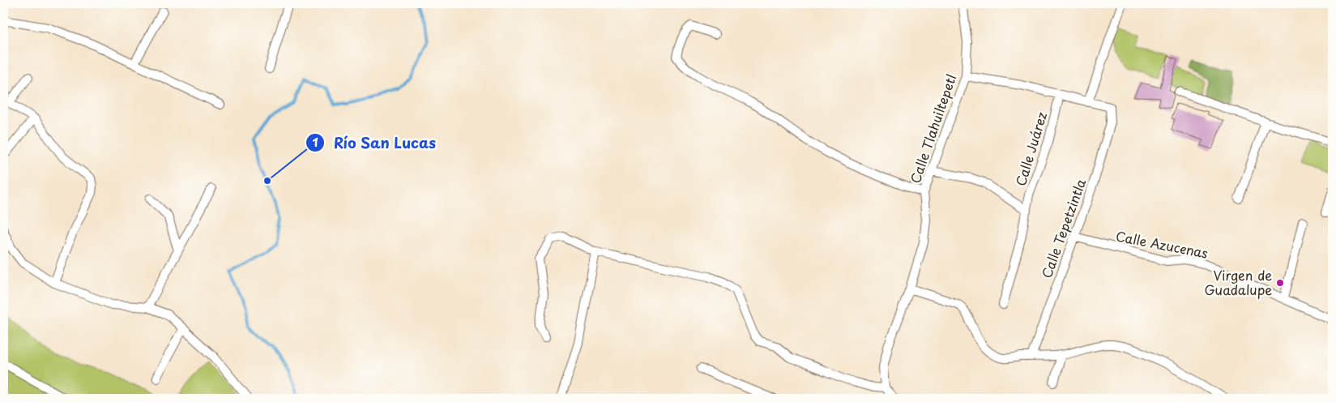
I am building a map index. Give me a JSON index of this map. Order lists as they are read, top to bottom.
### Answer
{
  "streets": {
    "street": [
      "Calle Tlahuiltepetl",
      "Calle Juárez",
      "Calle Tepetzintla",
      "Calle Azucenas"
    ]
  },
  "crossings": [
    ["Calle Tlahuiltepetl", "Calle Juárez"],
    ["Calle Tepetzintla", "Calle Azucenas"]
  ],
  "places": ["Río San Lucas", "Virgen de Guadalupe"]
}
